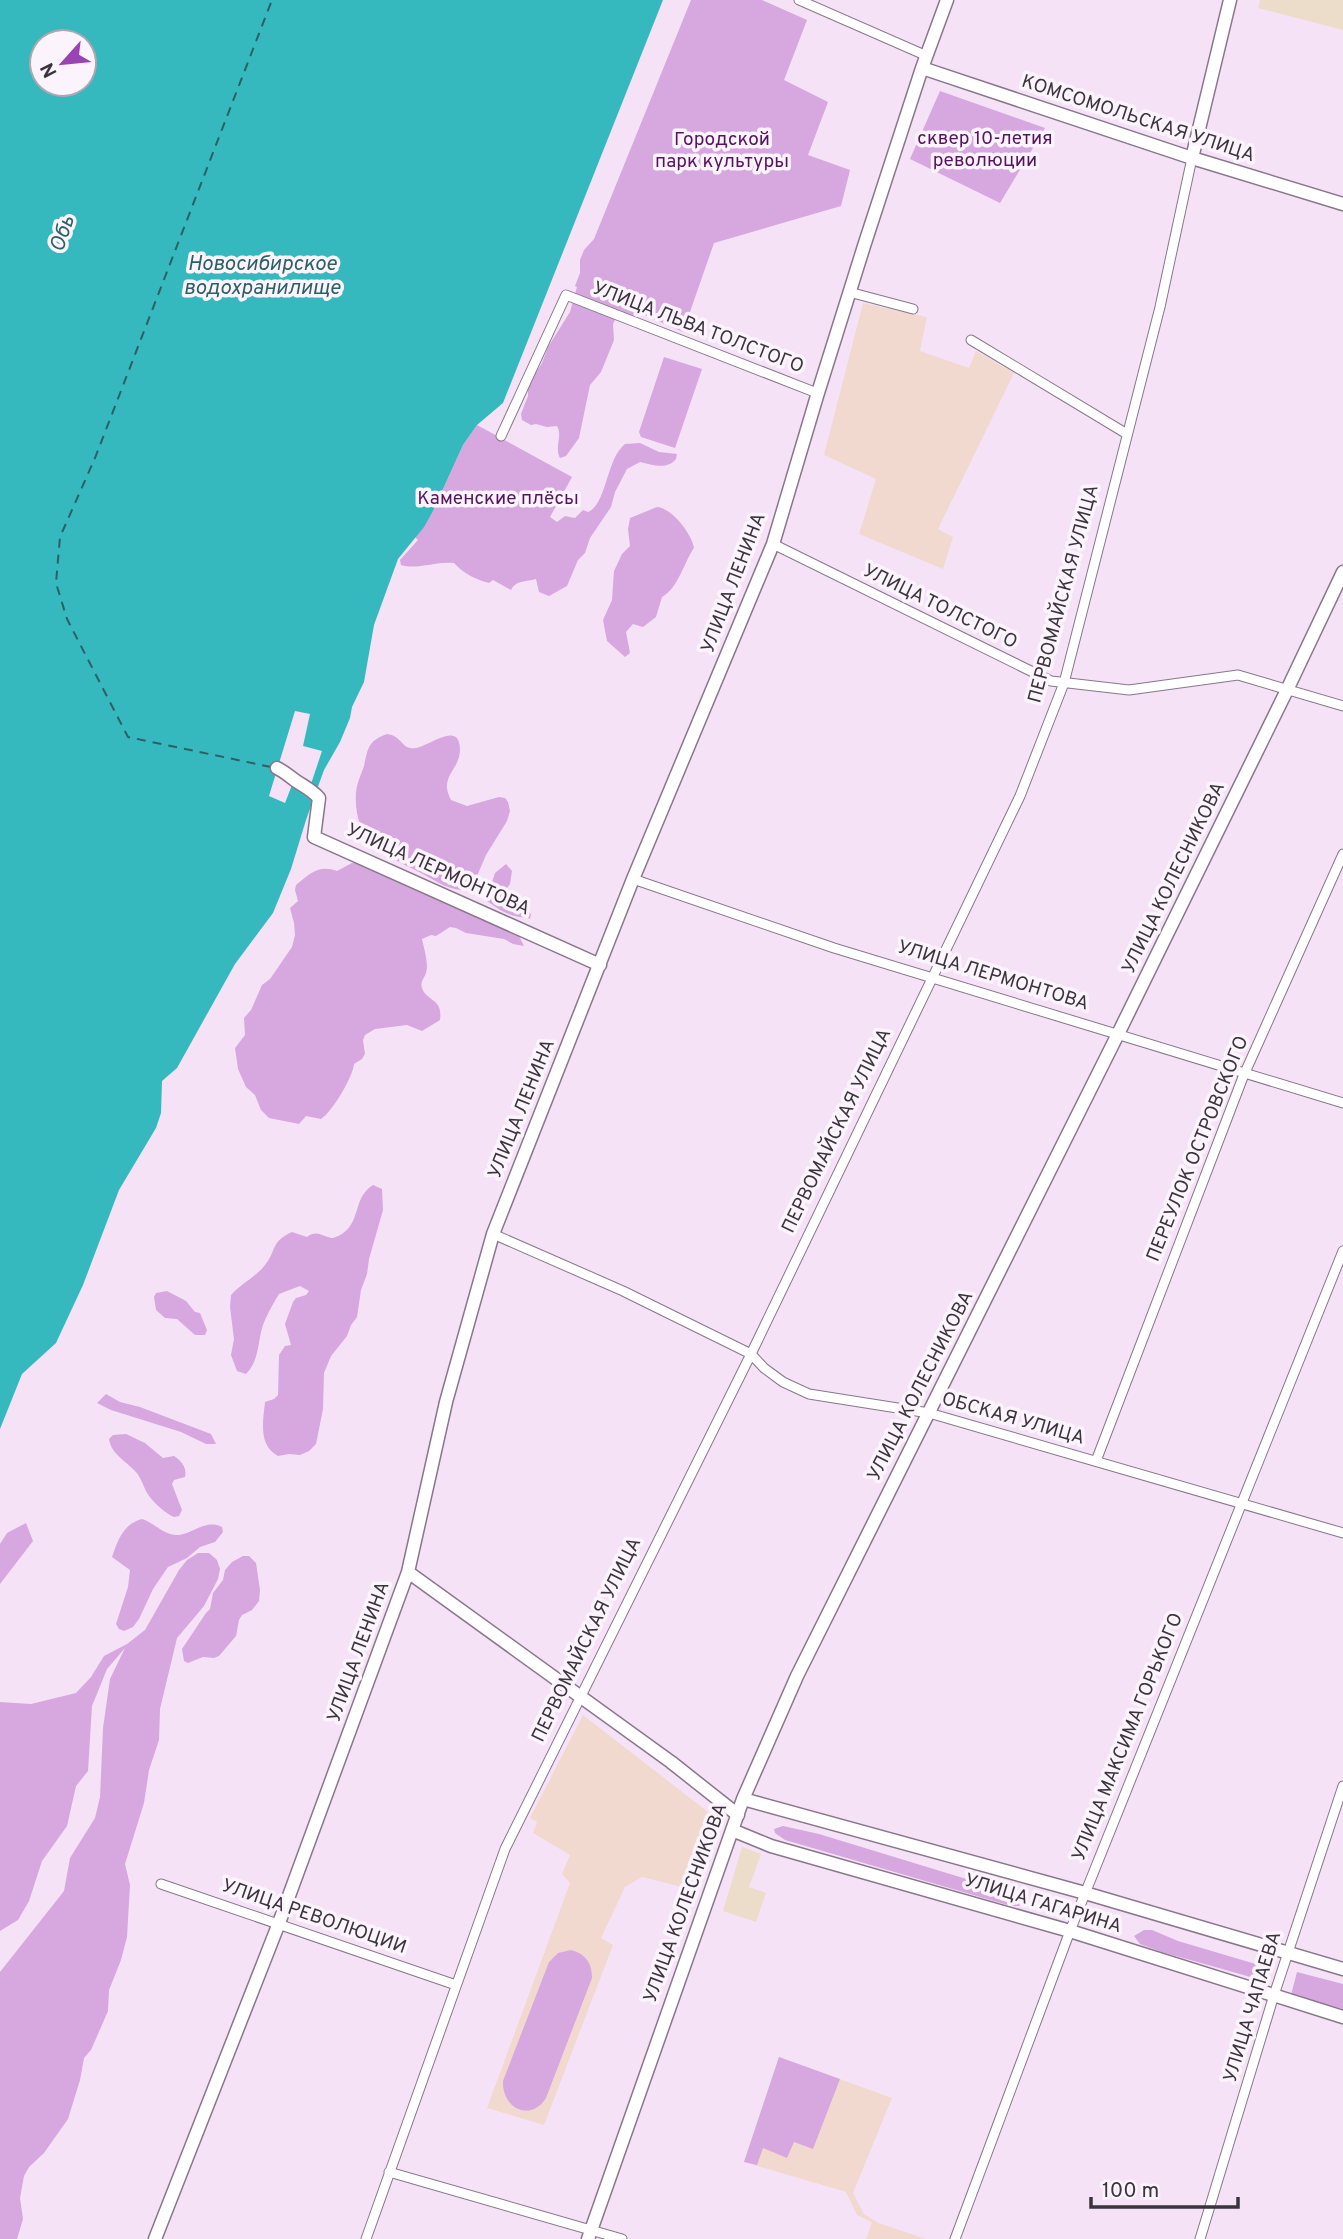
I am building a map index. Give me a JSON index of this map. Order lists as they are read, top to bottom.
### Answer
{
  "streets": {
    "street": [
      "КОМСОМОЛЬСКАЯ УЛИЦА",
      "УЛИЦА ЛЬВА ТОЛСТОГО",
      "УЛИЦА ЛЕНИНА",
      "ПЕРВОМАЙСКАЯ УЛИЦА",
      "УЛИЦА ТОЛСТОГО",
      "УЛИЦА ЛЕРМОНТОВА",
      "УЛИЦА КОЛЕСНИКОВА",
      "ПЕРЕУЛОК ОСТРОВСКОГО",
      "ОБСКАЯ УЛИЦА",
      "УЛИЦА МАКСИМА ГОРЬКОГО",
      "УЛИЦА ГАГАРИНА",
      "УЛИЦА РЕВОЛЮЦИИ",
      "УЛИЦА ЧАПАЕВА"
    ]
  },
  "crossings": [
    ["КОМСОМОЛЬСКАЯ УЛИЦА", "УЛИЦА ЛЕНИНА"],
    ["КОМСОМОЛЬСКАЯ УЛИЦА", "ПЕРВОМАЙСКАЯ УЛИЦА"],
    ["УЛИЦА ЛЬВА ТОЛСТОГО", "УЛИЦА ЛЕНИНА"],
    ["УЛИЦА ЛЕНИНА", "УЛИЦА ТОЛСТОГО"],
    ["УЛИЦА ЛЕНИНА", "УЛИЦА ЛЕРМОНТОВА"],
    ["УЛИЦА ЛЕНИНА", "ОБСКАЯ УЛИЦА"],
    ["УЛИЦА ЛЕНИНА", "УЛИЦА РЕВОЛЮЦИИ"],
    ["ПЕРВОМАЙСКАЯ УЛИЦА", "УЛИЦА ТОЛСТОГО"],
    ["ПЕРВОМАЙСКАЯ УЛИЦА", "УЛИЦА ЛЕРМОНТОВА"],
    ["ПЕРВОМАЙСКАЯ УЛИЦА", "ОБСКАЯ УЛИЦА"],
    ["ПЕРВОМАЙСКАЯ УЛИЦА", "УЛИЦА РЕВОЛЮЦИИ"],
    ["УЛИЦА ТОЛСТОГО", "УЛИЦА КОЛЕСНИКОВА"],
    ["УЛИЦА ЛЕРМОНТОВА", "УЛИЦА КОЛЕСНИКОВА"],
    ["УЛИЦА ЛЕРМОНТОВА", "ПЕРЕУЛОК ОСТРОВСКОГО"],
    ["УЛИЦА КОЛЕСНИКОВА", "ОБСКАЯ УЛИЦА"],
    ["УЛИЦА КОЛЕСНИКОВА", "УЛИЦА ГАГАРИНА"],
    ["ПЕРЕУЛОК ОСТРОВСКОГО", "ОБСКАЯ УЛИЦА"],
    ["ОБСКАЯ УЛИЦА", "УЛИЦА МАКСИМА ГОРЬКОГО"],
    ["УЛИЦА МАКСИМА ГОРЬКОГО", "УЛИЦА ГАГАРИНА"],
    ["УЛИЦА ГАГАРИНА", "УЛИЦА ЧАПАЕВА"]
  ],
  "water": ["Обь", "Новосибирское водохранилище"],
  "parks": ["сквер 10-летия революции", "Городской парк культуры", "Каменские плёсы"],
  "scale_bar": "100 m",
  "north": "bottom left"
}
